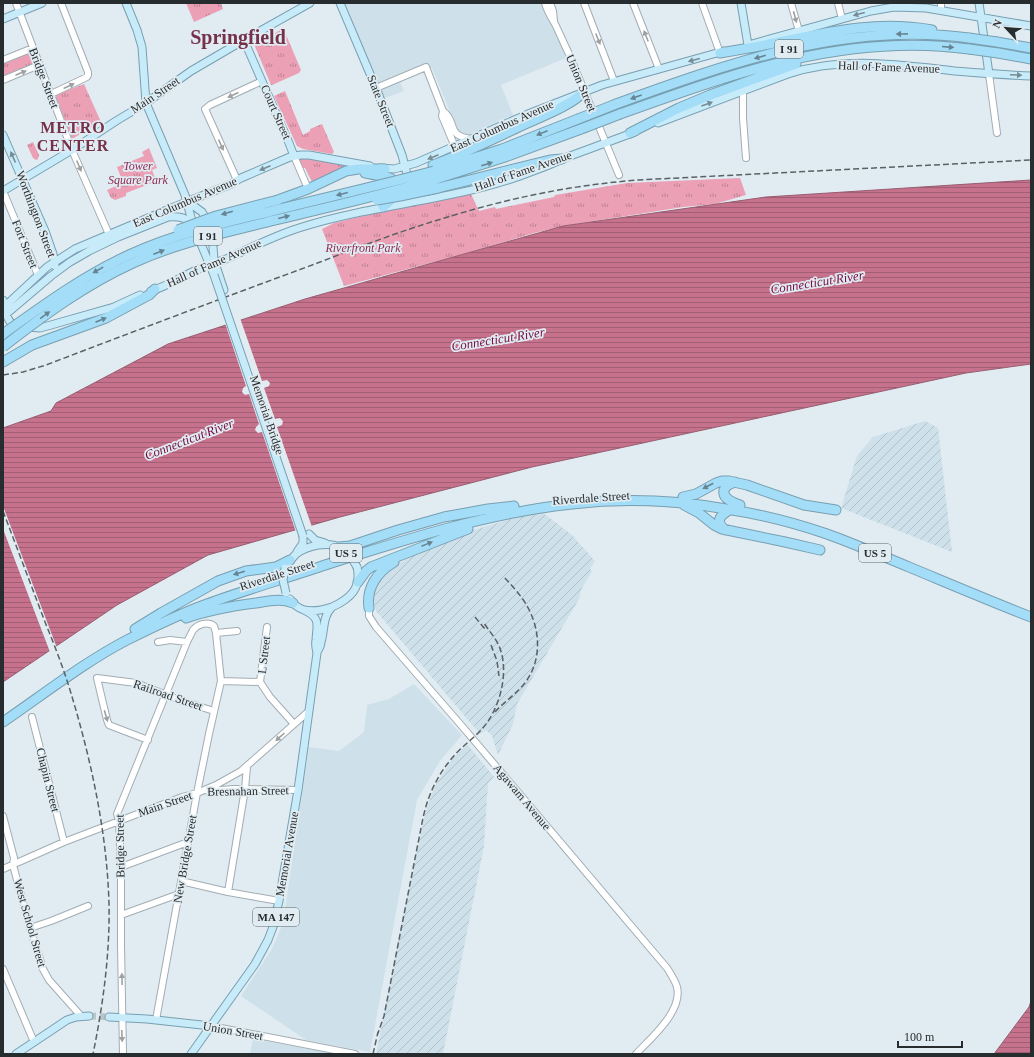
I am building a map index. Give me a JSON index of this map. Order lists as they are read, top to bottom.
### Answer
{
  "streets": {
    "highway": ["I 91", "Riverdale Street", "US 5"],
    "main road": [
      "Hall of Fame Avenue",
      "Union Street",
      "Main Street",
      "State Street",
      "Court Street",
      "East Columbus Avenue",
      "Worthington Street",
      "Memorial Bridge",
      "Memorial Avenue",
      "MA 147"
    ],
    "street": [
      "Bridge Street",
      "Fort Street",
      "L Street",
      "Railroad Street",
      "Chapin Street",
      "Bresnahan Street",
      "Agawam Avenue",
      "New Bridge Street",
      "West School Street"
    ]
  },
  "crossings": [
    ["Hall of Fame Avenue", "Union Street"],
    ["Hall of Fame Avenue", "State Street"],
    ["Hall of Fame Avenue", "East Columbus Avenue"],
    ["Hall of Fame Avenue", "Memorial Bridge"],
    ["Bridge Street", "Union Street"],
    ["Bridge Street", "Main Street"],
    ["Bridge Street", "East Columbus Avenue"],
    ["Bridge Street", "Railroad Street"],
    ["Bridge Street", "New Bridge Street"],
    ["Union Street", "East Columbus Avenue"],
    ["Union Street", "Memorial Avenue"],
    ["Union Street", "New Bridge Street"],
    ["Main Street", "Court Street"],
    ["Main Street", "Worthington Street"],
    ["Main Street", "Fort Street"],
    ["Main Street", "Chapin Street"],
    ["Main Street", "Bresnahan Street"],
    ["Main Street", "Memorial Avenue"],
    ["Main Street", "New Bridge Street"],
    ["Main Street", "West School Street"],
    ["State Street", "East Columbus Avenue"],
    ["Court Street", "East Columbus Avenue"],
    ["East Columbus Avenue", "Worthington Street"],
    ["East Columbus Avenue", "Fort Street"],
    ["Riverdale Street", "US 5"],
    ["Railroad Street", "New Bridge Street"],
    ["Bresnahan Street", "Memorial Avenue"],
    ["Bresnahan Street", "New Bridge Street"]
  ],
  "districts": ["Springfield", "METRO CENTER"],
  "water": ["Connecticut River"],
  "parks": ["Tower Square Park", "Riverfront Park"],
  "scale_bar": "100 m",
  "north": "top left"
}
